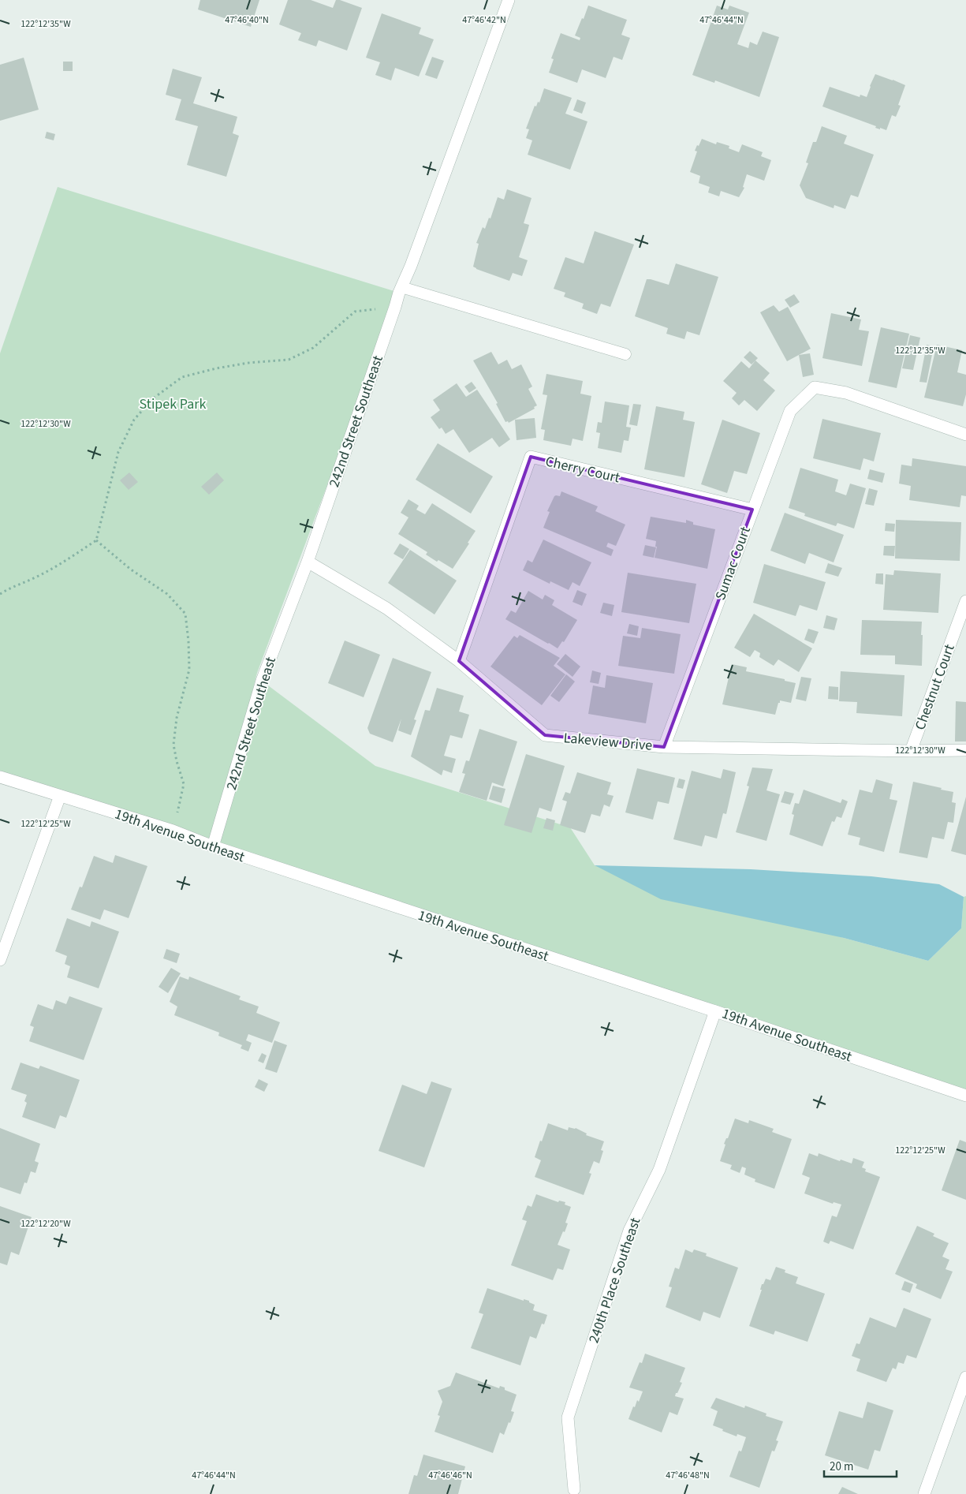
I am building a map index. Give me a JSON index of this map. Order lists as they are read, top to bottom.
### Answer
{
  "streets": {
    "street": [
      "242nd Street Southeast",
      "Cherry Court",
      "Sumac Court",
      "Chestnut Court",
      "Lakeview Drive",
      "19th Avenue Southeast",
      "240th Place Southeast"
    ]
  },
  "crossings": [
    ["242nd Street Southeast", "Lakeview Drive"],
    ["242nd Street Southeast", "19th Avenue Southeast"],
    ["Cherry Court", "Sumac Court"],
    ["Cherry Court", "Lakeview Drive"],
    ["Sumac Court", "Lakeview Drive"],
    ["Chestnut Court", "Lakeview Drive"],
    ["19th Avenue Southeast", "240th Place Southeast"]
  ],
  "parks": ["Stipek Park"],
  "scale_bar": "20 m",
  "coordinates": [
    "47°46'42\"N",
    "47°46'40\"N",
    "47°46'44\"N",
    "122°12'35\"W",
    "122°12'30\"W",
    "122°12'25\"W",
    "122°12'20\"W",
    "47°46'46\"N",
    "47°46'48\"N"
  ]
}
